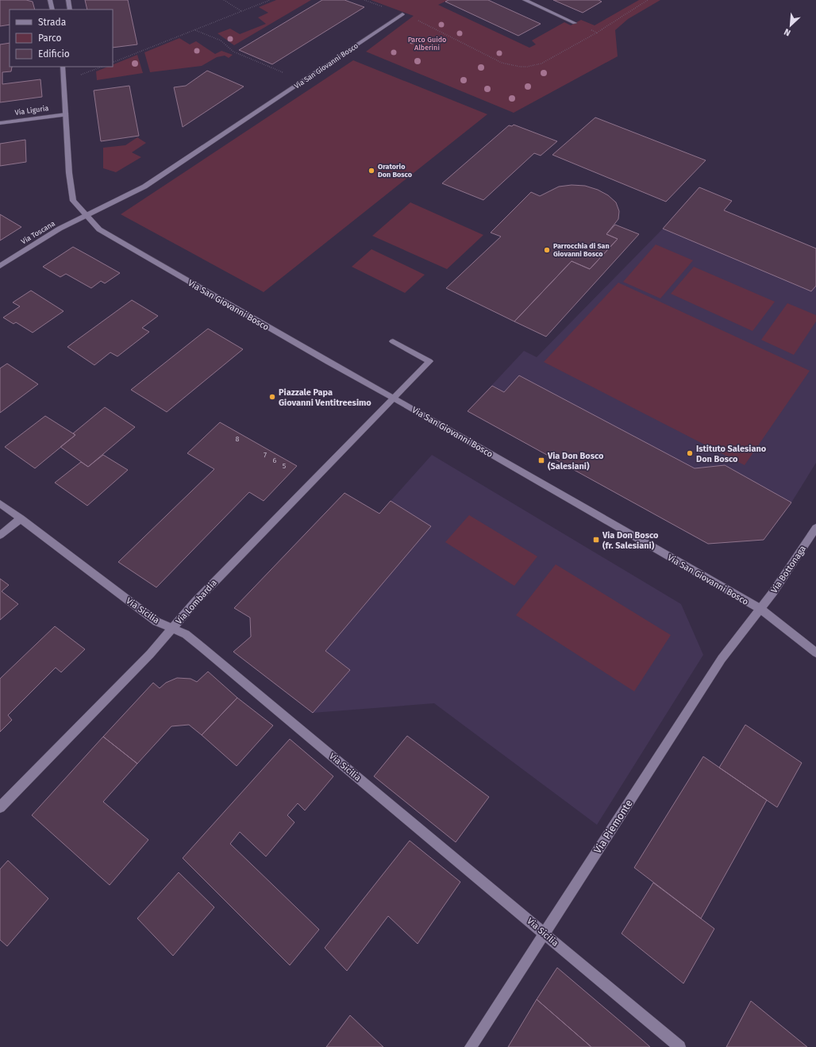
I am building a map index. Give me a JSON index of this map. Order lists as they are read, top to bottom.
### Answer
{
  "streets": {
    "street": [
      "Via San Giovanni Bosco",
      "Via Liguria",
      "Via Toscana",
      "Via Bottonaga",
      "Via Lombardia",
      "Via Sicilia",
      "Via Piemonte"
    ]
  },
  "crossings": [
    ["Via San Giovanni Bosco", "Via Liguria"],
    ["Via San Giovanni Bosco", "Via Toscana"],
    ["Via San Giovanni Bosco", "Via Bottonaga"],
    ["Via San Giovanni Bosco", "Via Lombardia"],
    ["Via San Giovanni Bosco", "Via Piemonte"],
    ["Via Bottonaga", "Via Piemonte"],
    ["Via Lombardia", "Via Sicilia"],
    ["Via Sicilia", "Via Piemonte"]
  ],
  "parks": ["Parco Guido Alberini"],
  "places": {
    "other": [
      "Oratorio Don Bosco",
      "Parrocchia di San Giovanni Bosco",
      "Piazzale Papa Giovanni Ventitreesimo",
      "Istituto Salesiano Don Bosco"
    ],
    "transit": ["Via Don Bosco (Salesiani)", "Via Don Bosco (fr. Salesiani)"]
  },
  "house_numbers": [
    "8",
    "7",
    "6",
    "5"
  ],
  "legend": ["Strada", "Parco", "Edificio"],
  "north": "bottom left"
}
